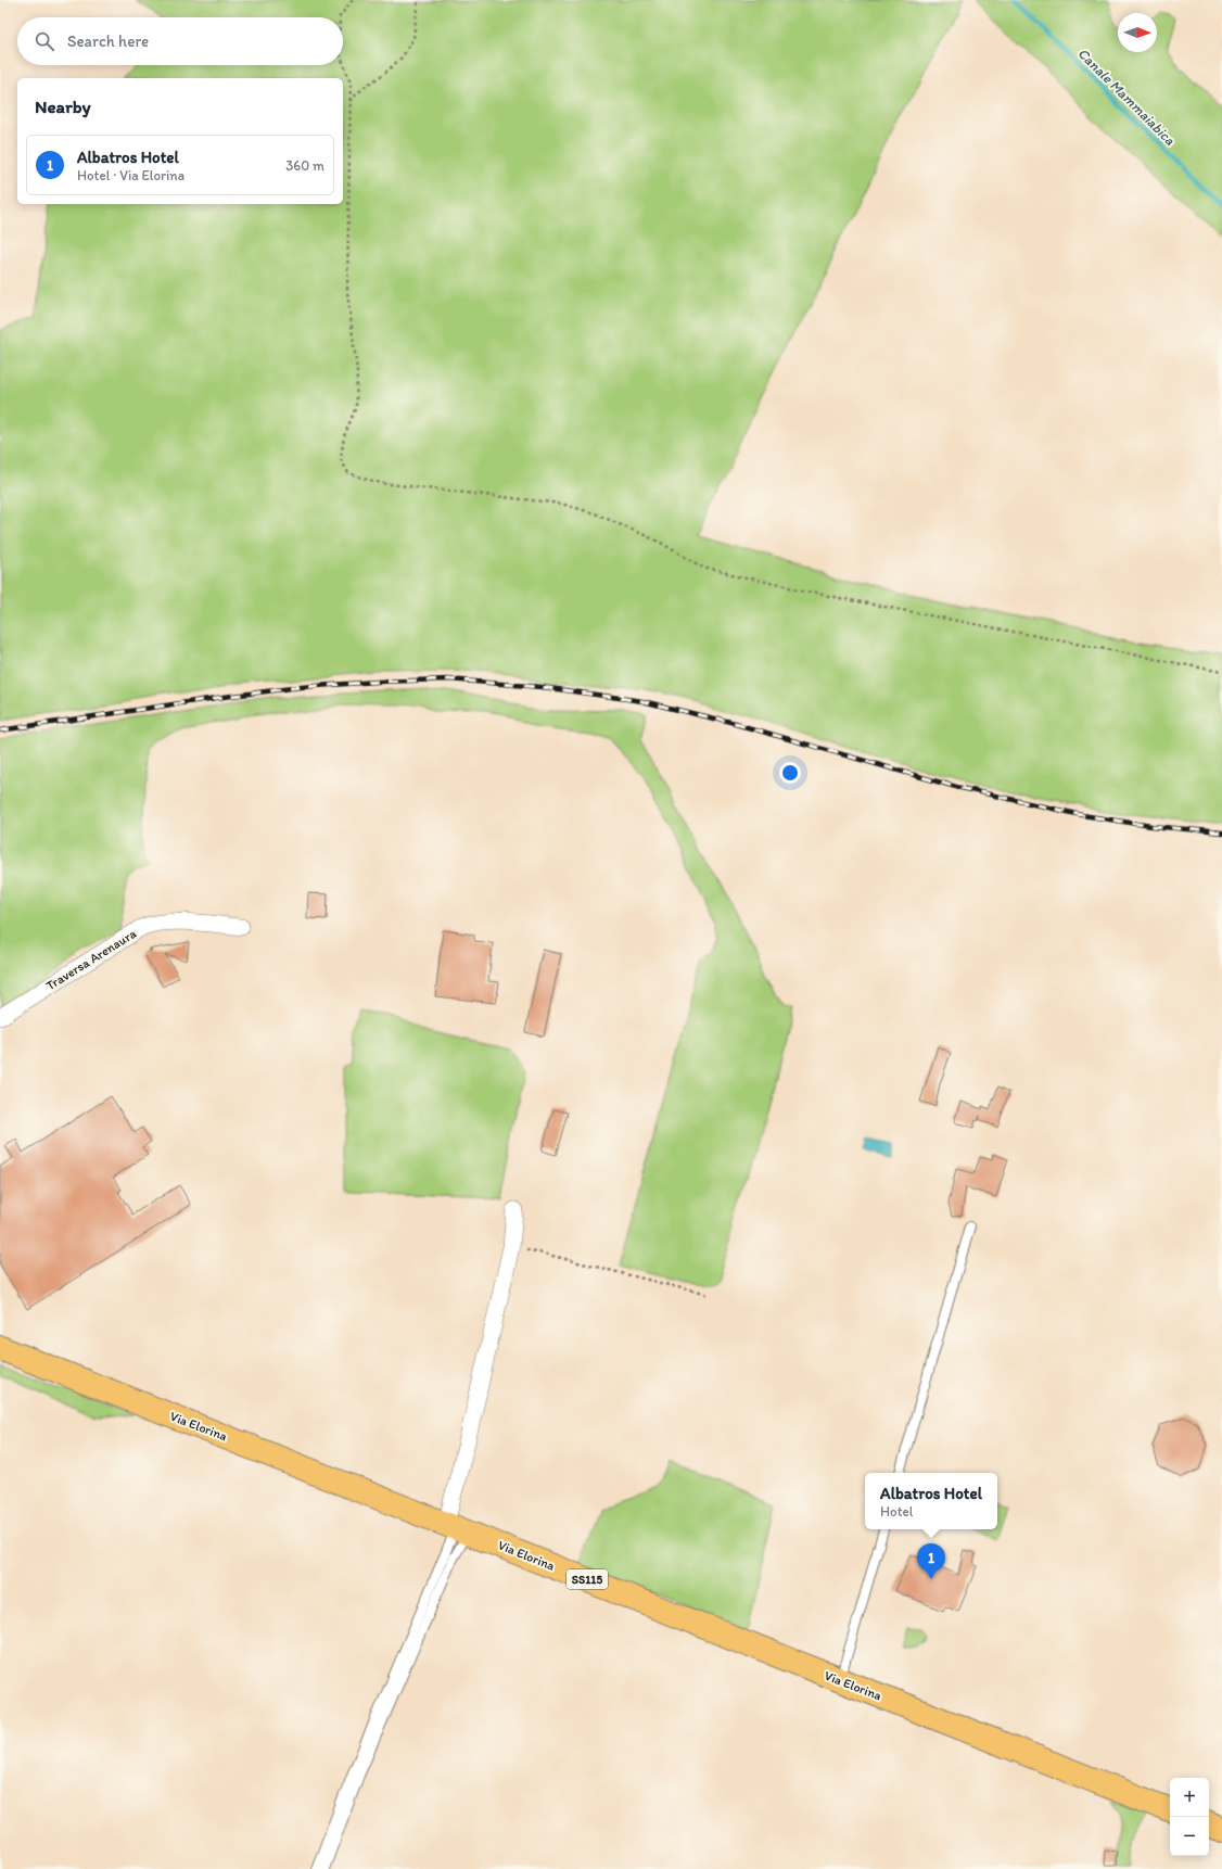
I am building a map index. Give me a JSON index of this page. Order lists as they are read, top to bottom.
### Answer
{
  "streets": {
    "main road": ["Via Elorina", "SS115"],
    "street": ["Traversa Arenaura"]
  },
  "water": ["Canale Mammaiabica"],
  "north": "right",
  "page": {
    "search": "Search here",
    "heading": "Nearby",
    "list": [
      {
        "mark": "1",
        "name": "Albatros Hotel",
        "note": "Hotel · Via Elorina",
        "value": "360 m"
      }
    ],
    "popup": ["Albatros Hotel", "Hotel"],
    "pins": "1",
    "map_buttons": ["+", "−"]
  }
}
